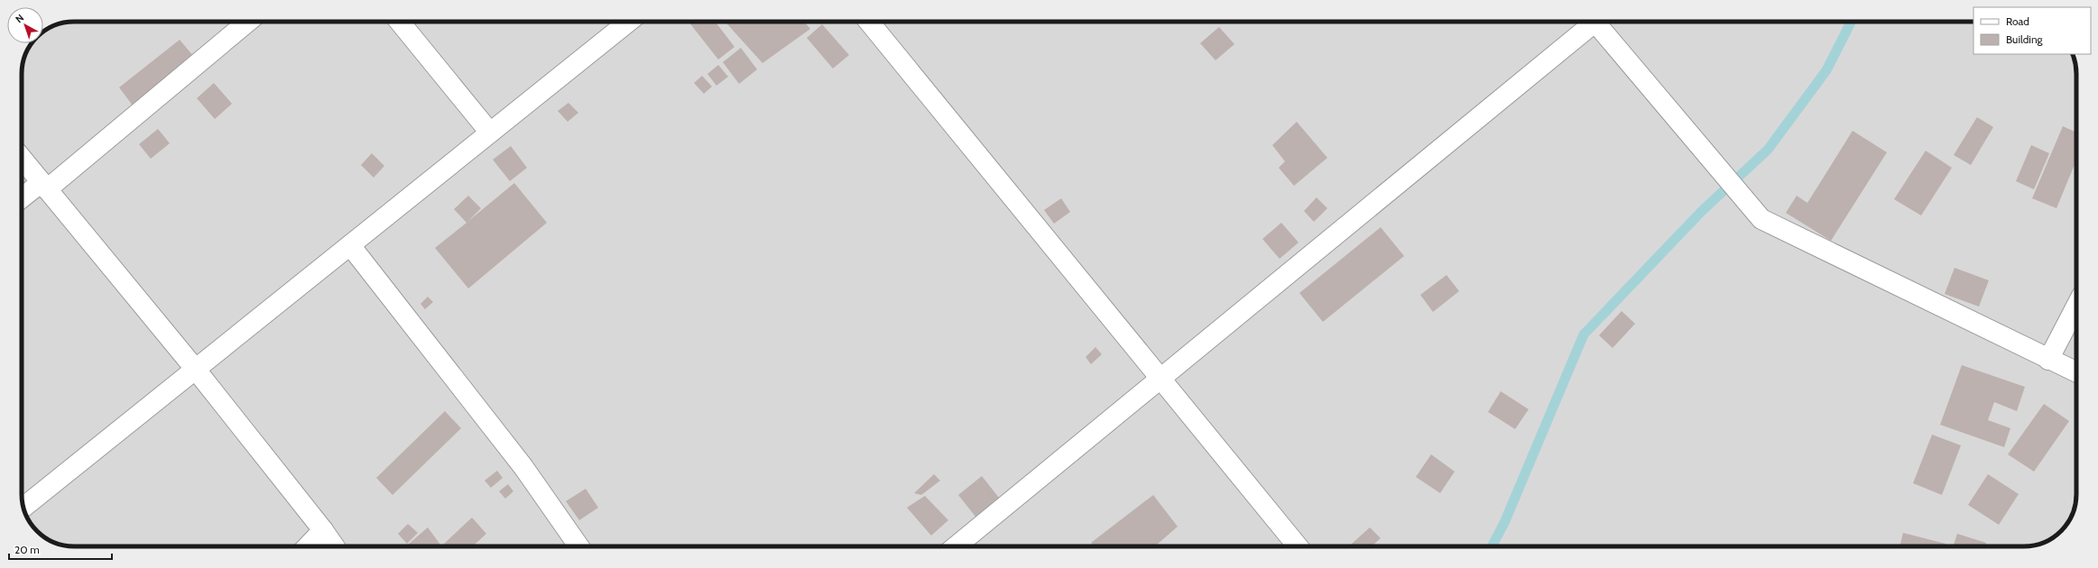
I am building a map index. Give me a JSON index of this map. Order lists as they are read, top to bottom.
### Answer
{
  "legend": ["Road", "Building"],
  "scale_bar": "20 m",
  "north": "top left"
}
